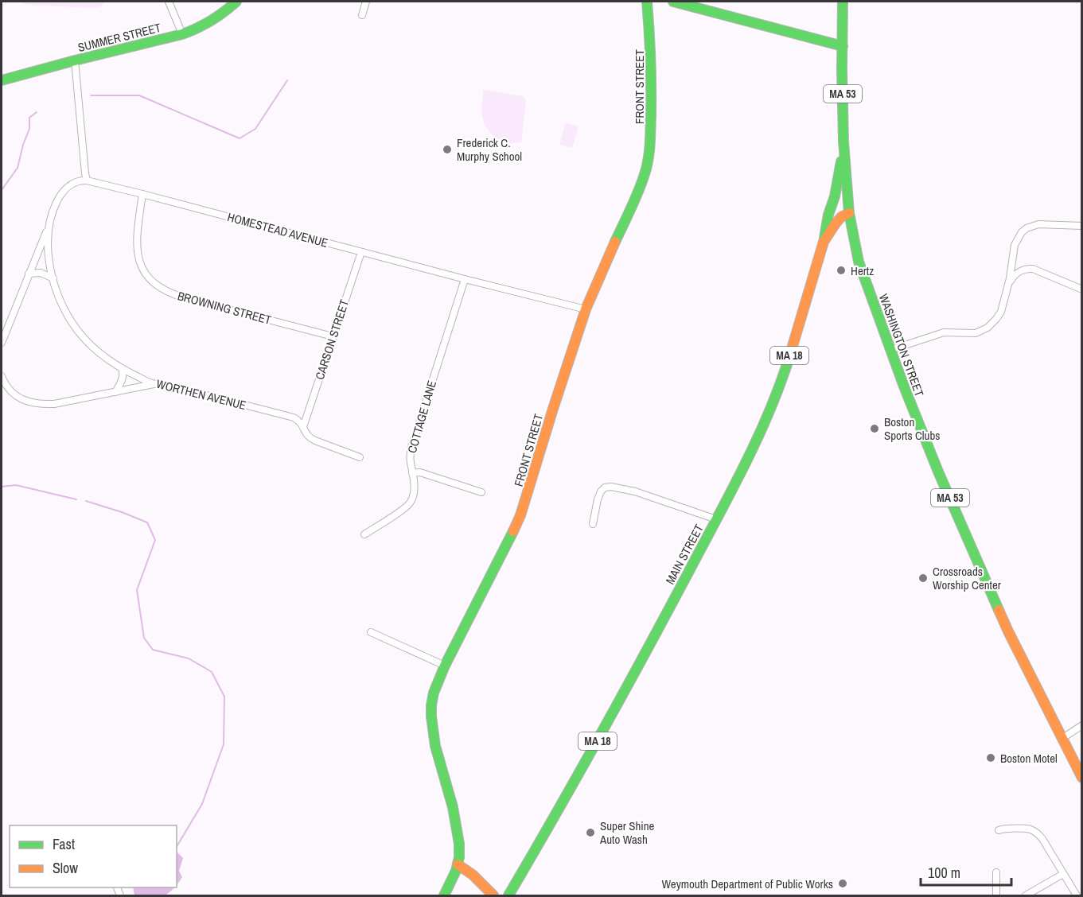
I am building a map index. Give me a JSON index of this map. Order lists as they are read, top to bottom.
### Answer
{
  "streets": {
    "main road": [
      "SUMMER STREET",
      "FRONT STREET",
      "MA 53",
      "WASHINGTON STREET",
      "MA 18",
      "MAIN STREET"
    ],
    "street": [
      "HOMESTEAD AVENUE",
      "BROWNING STREET",
      "CARSON STREET",
      "WORTHEN AVENUE",
      "COTTAGE LANE"
    ]
  },
  "crossings": [
    ["FRONT STREET", "HOMESTEAD AVENUE"],
    ["HOMESTEAD AVENUE", "BROWNING STREET"],
    ["HOMESTEAD AVENUE", "CARSON STREET"],
    ["HOMESTEAD AVENUE", "WORTHEN AVENUE"],
    ["HOMESTEAD AVENUE", "COTTAGE LANE"],
    ["BROWNING STREET", "CARSON STREET"],
    ["CARSON STREET", "WORTHEN AVENUE"],
    ["WASHINGTON STREET", "MAIN STREET"],
    ["MA 18", "MAIN STREET"]
  ],
  "places": [
    "Frederick C. Murphy School",
    "Hertz",
    "Boston Sports Clubs",
    "Crossroads Worship Center",
    "Boston Motel",
    "Super Shine Auto Wash",
    "Weymouth Department of Public Works"
  ],
  "legend": ["Fast", "Slow"],
  "scale_bar": "100 m"
}
